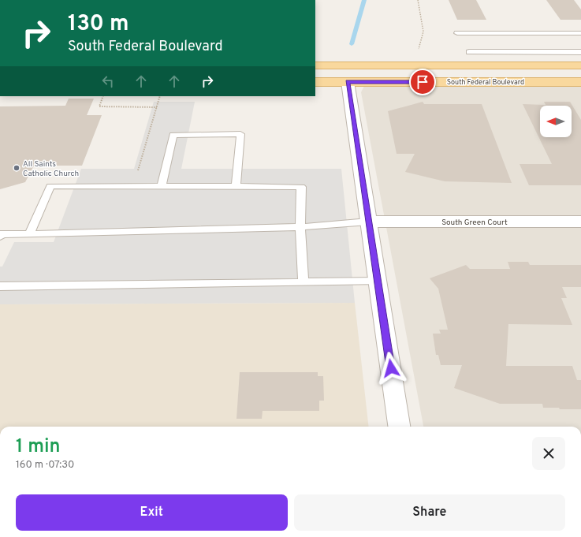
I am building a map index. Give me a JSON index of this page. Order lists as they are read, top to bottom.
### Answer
{
  "streets": {
    "main road": ["South Federal Boulevard"],
    "street": ["South Green Court"]
  },
  "places": ["All Saints Catholic Church"],
  "north": "left",
  "page": {
    "turn": ["130 m", "South Federal Boulevard"],
    "heading": ["1 min", "160 m · 07:30"],
    "buttons": ["Exit", "Share"]
  }
}
